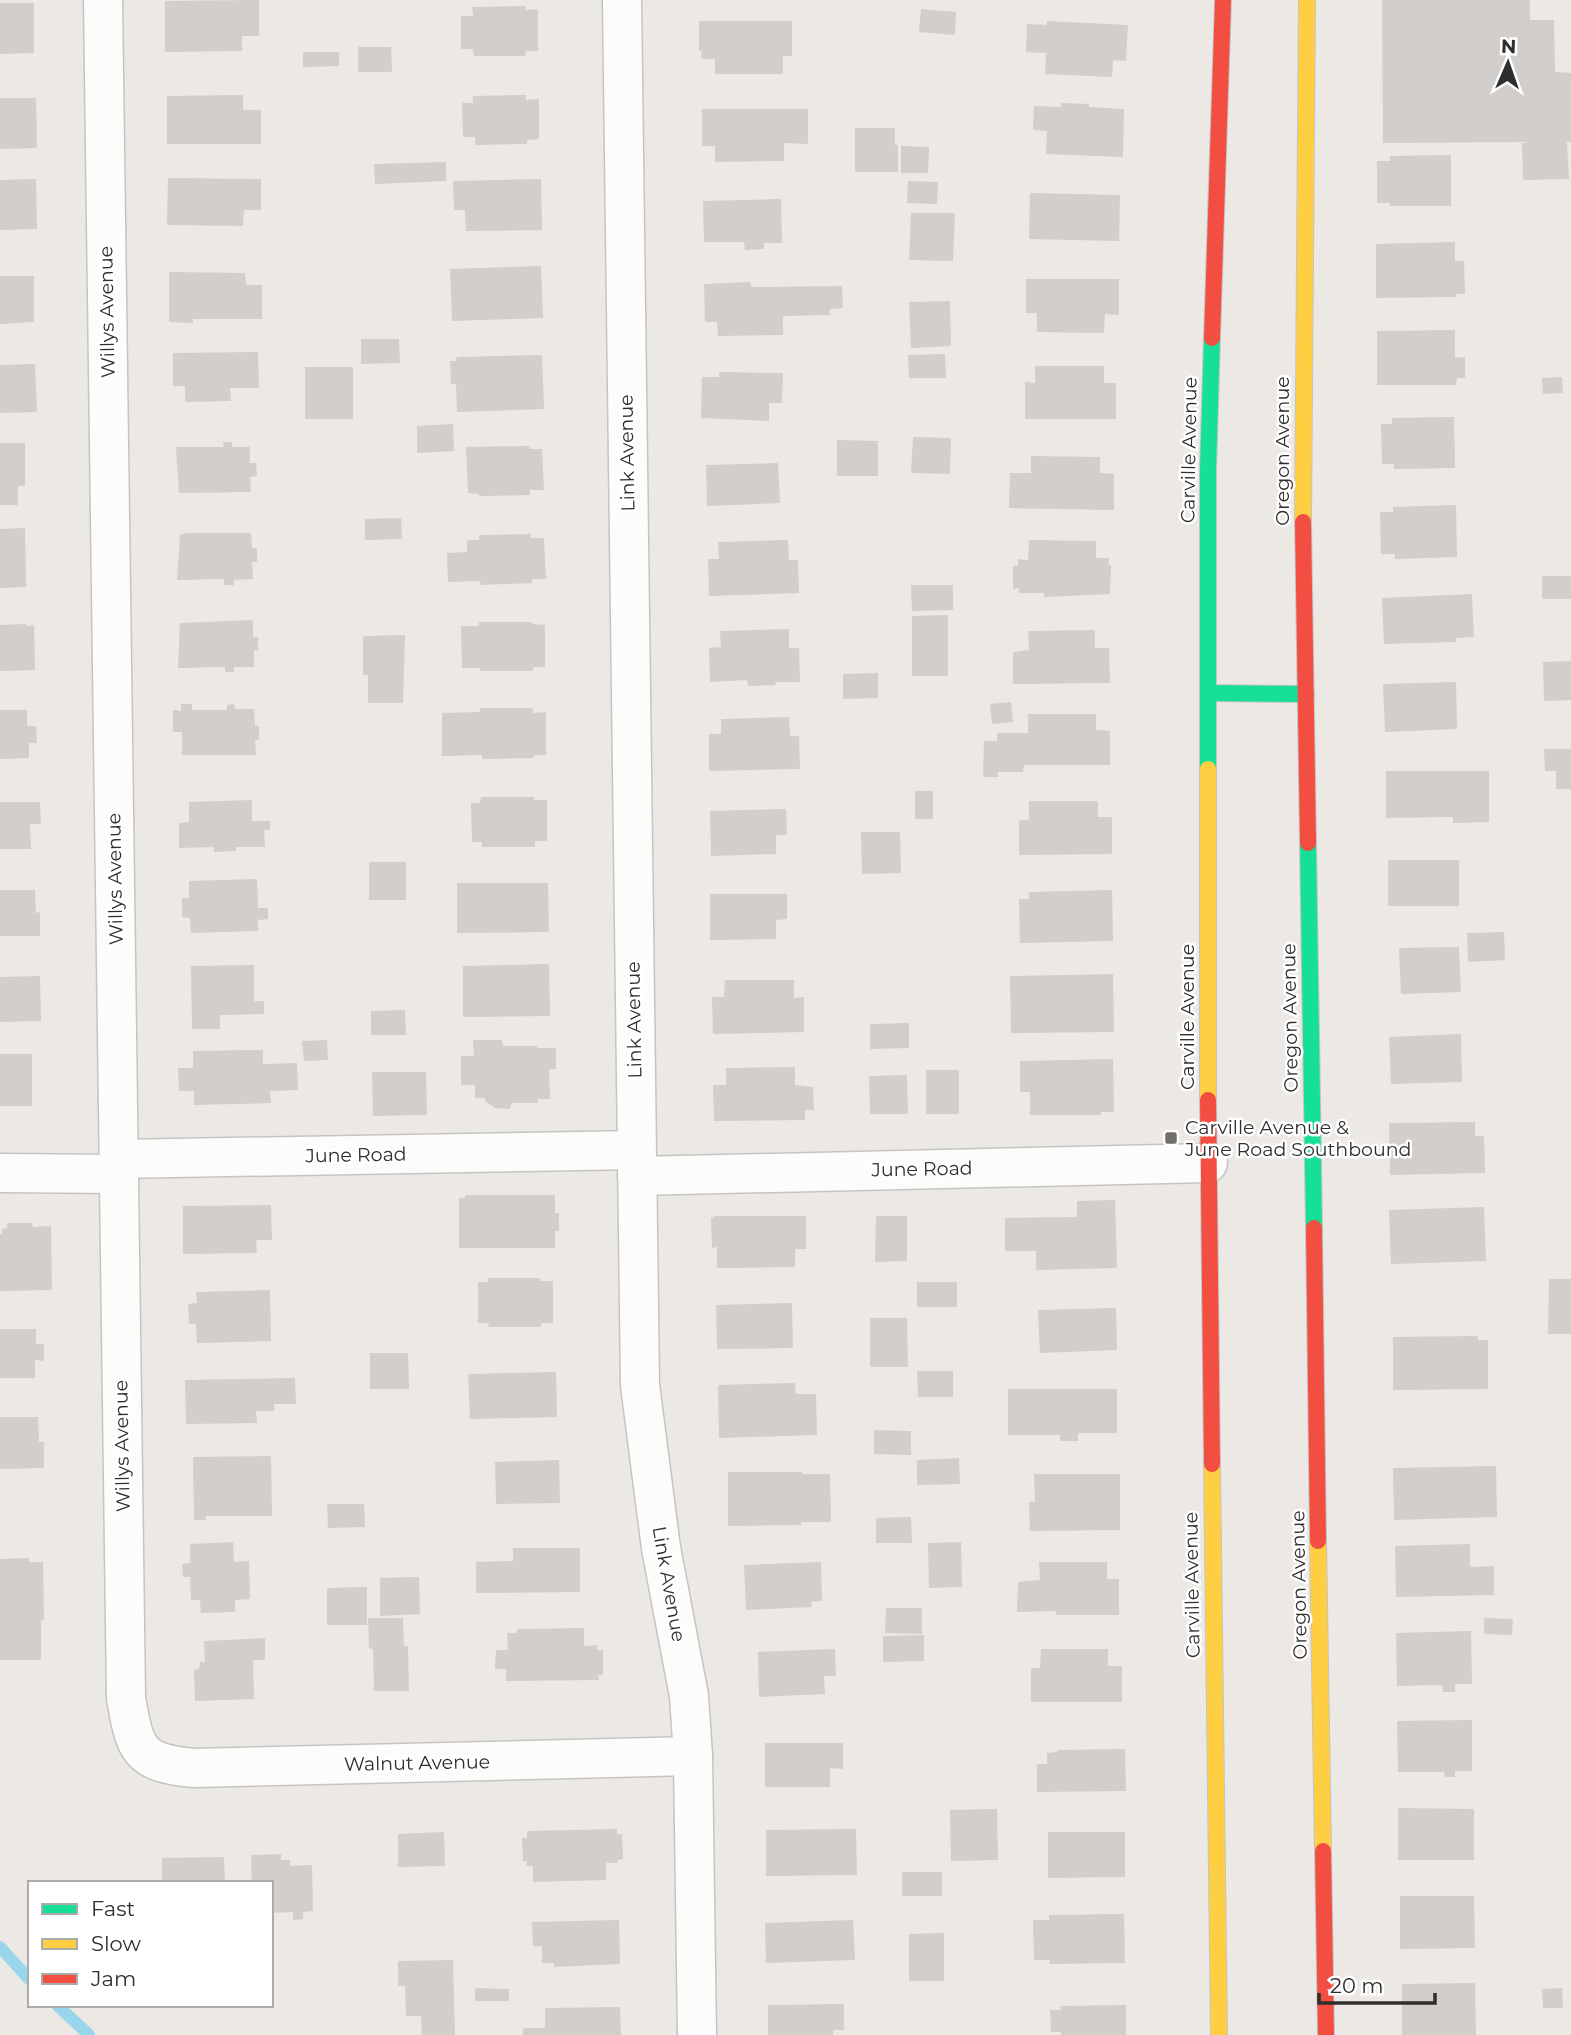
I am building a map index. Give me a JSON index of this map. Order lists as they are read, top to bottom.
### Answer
{
  "streets": {
    "street": [
      "Willys Avenue",
      "Carville Avenue",
      "Oregon Avenue",
      "Link Avenue",
      "June Road",
      "Walnut Avenue"
    ]
  },
  "crossings": [
    ["Willys Avenue", "June Road"],
    ["Willys Avenue", "Walnut Avenue"],
    ["Carville Avenue", "June Road"],
    ["Link Avenue", "June Road"],
    ["Link Avenue", "Walnut Avenue"]
  ],
  "places": {
    "transit": ["Carville Avenue & June Road Southbound"]
  },
  "legend": ["Fast", "Slow", "Jam"],
  "scale_bar": "20 m",
  "north": "top"
}
